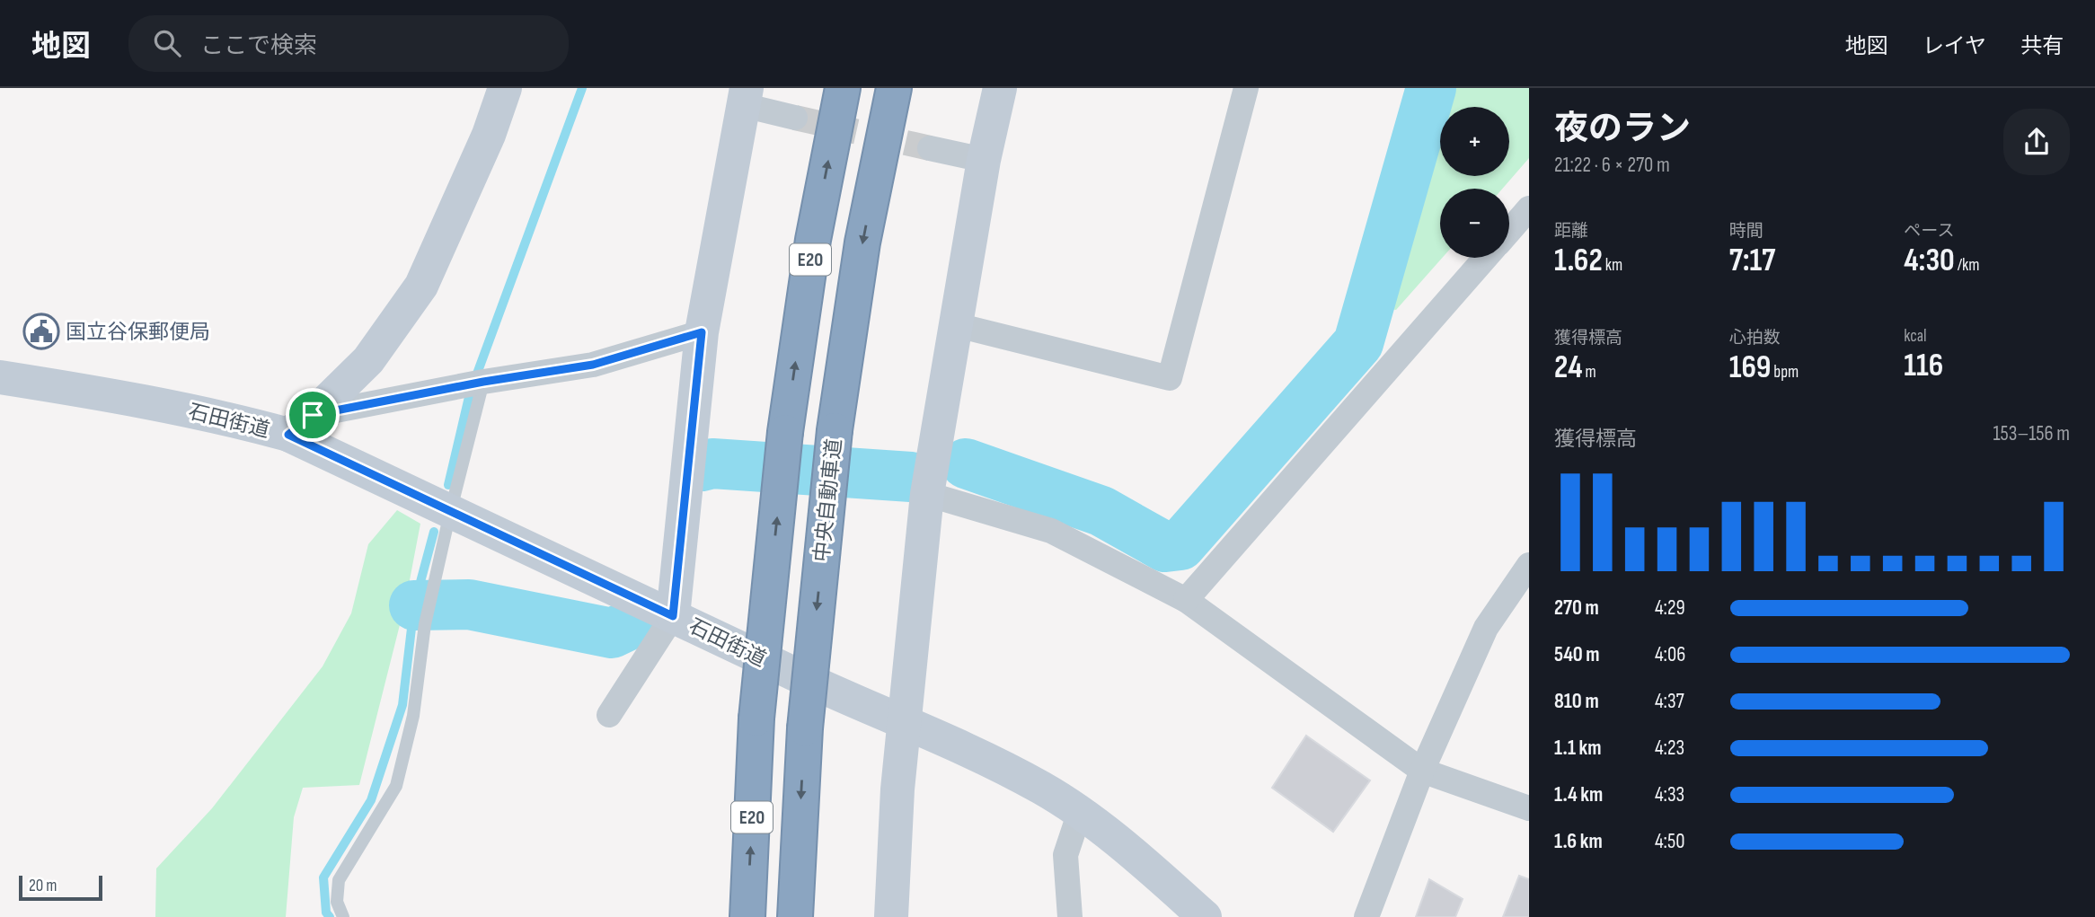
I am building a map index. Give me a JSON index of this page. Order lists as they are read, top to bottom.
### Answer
{
  "streets": {
    "highway": ["E20", "中央自動車道"],
    "street": ["石田街道"]
  },
  "places": {
    "public building": ["国立谷保郵便局"]
  },
  "scale_bar": "20 m",
  "page": {
    "header": "地図",
    "search": "ここで検索",
    "nav": ["地図", "レイヤ", "共有"],
    "heading": ["夜のラン", "21:22 · 6 × 270 m"],
    "map_buttons": ["+", "−"],
    "stats": [
      ["距離", "1.62 km"],
      ["時間", "7:17"],
      ["ペース", "4:30 /km"],
      ["獲得標高", "24 m"],
      ["心拍数", "169 bpm"],
      ["kcal", "116"]
    ],
    "chart": ["獲得標高", "153–156 m"],
    "list": [
      {
        "name": "270 m",
        "note": "4:29"
      },
      {
        "name": "540 m",
        "note": "4:06"
      },
      {
        "name": "810 m",
        "note": "4:37"
      },
      {
        "name": "1.1 km",
        "note": "4:23"
      },
      {
        "name": "1.4 km",
        "note": "4:33"
      },
      {
        "name": "1.6 km",
        "note": "4:50"
      }
    ],
    "scale": "20 m"
  }
}
